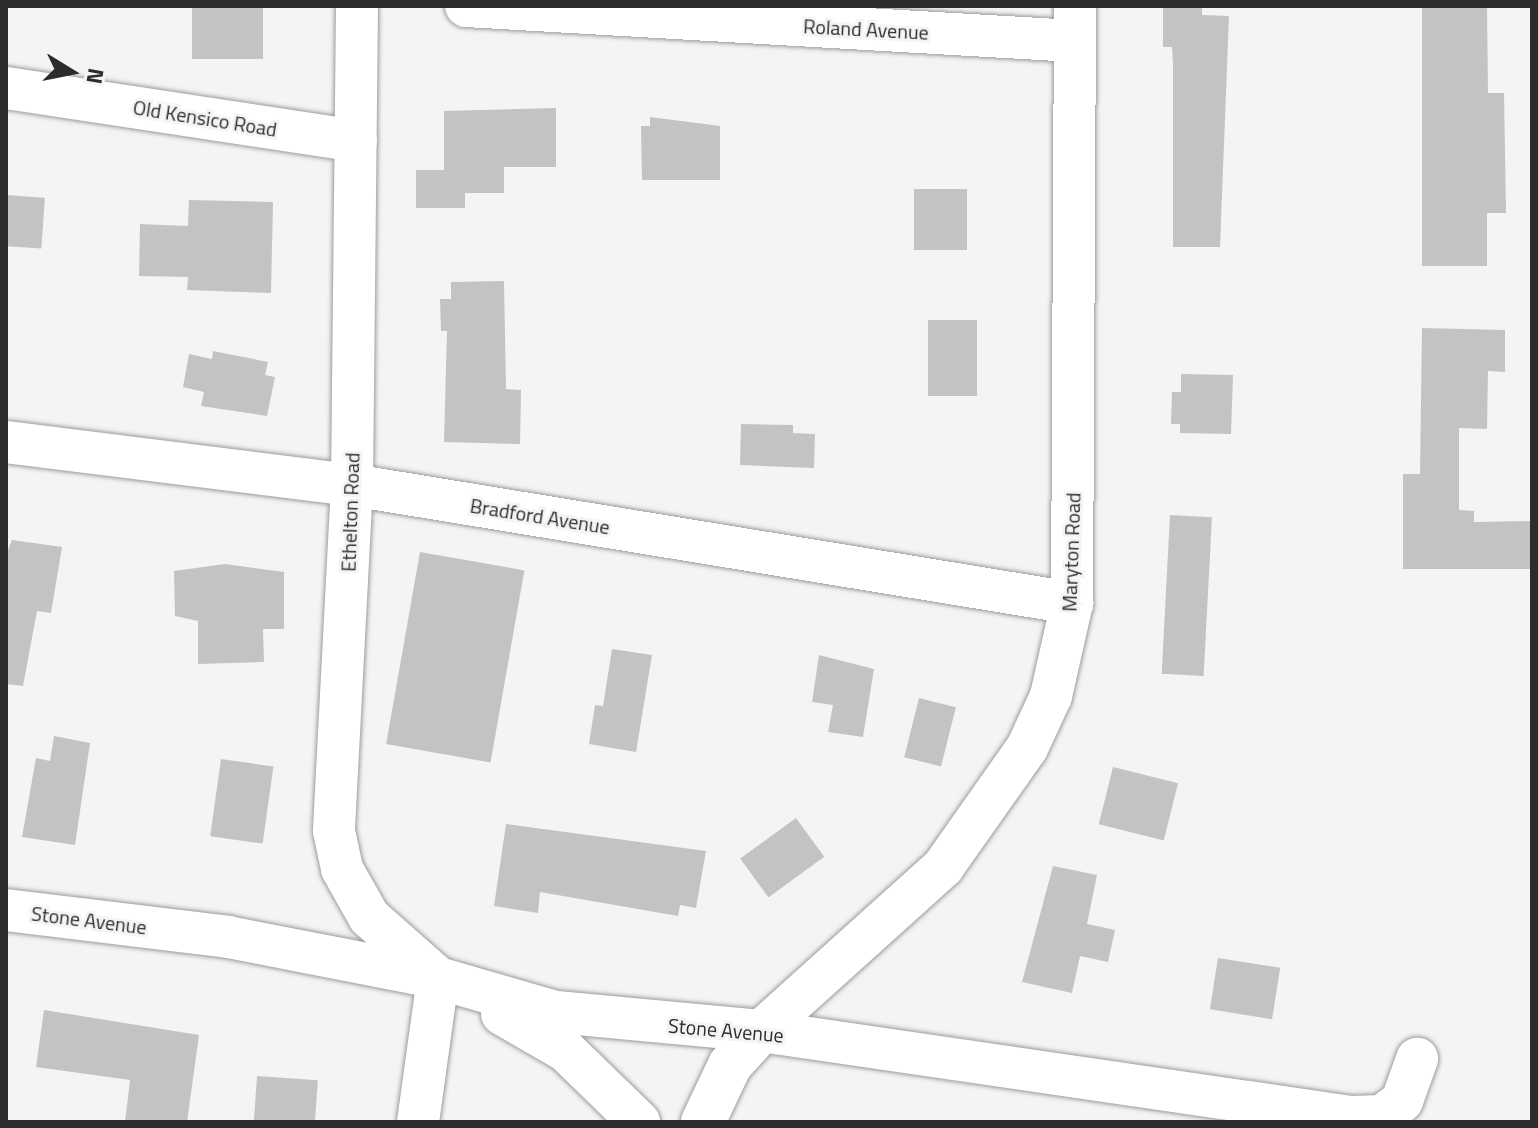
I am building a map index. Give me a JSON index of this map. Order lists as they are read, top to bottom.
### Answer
{
  "streets": {
    "street": [
      "Roland Avenue",
      "Old Kensico Road",
      "Ethelton Road",
      "Bradford Avenue",
      "Maryton Road",
      "Stone Avenue"
    ]
  },
  "crossings": [
    ["Roland Avenue", "Maryton Road"],
    ["Old Kensico Road", "Ethelton Road"],
    ["Ethelton Road", "Bradford Avenue"],
    ["Ethelton Road", "Stone Avenue"],
    ["Bradford Avenue", "Maryton Road"],
    ["Maryton Road", "Stone Avenue"]
  ],
  "north": "right"
}
